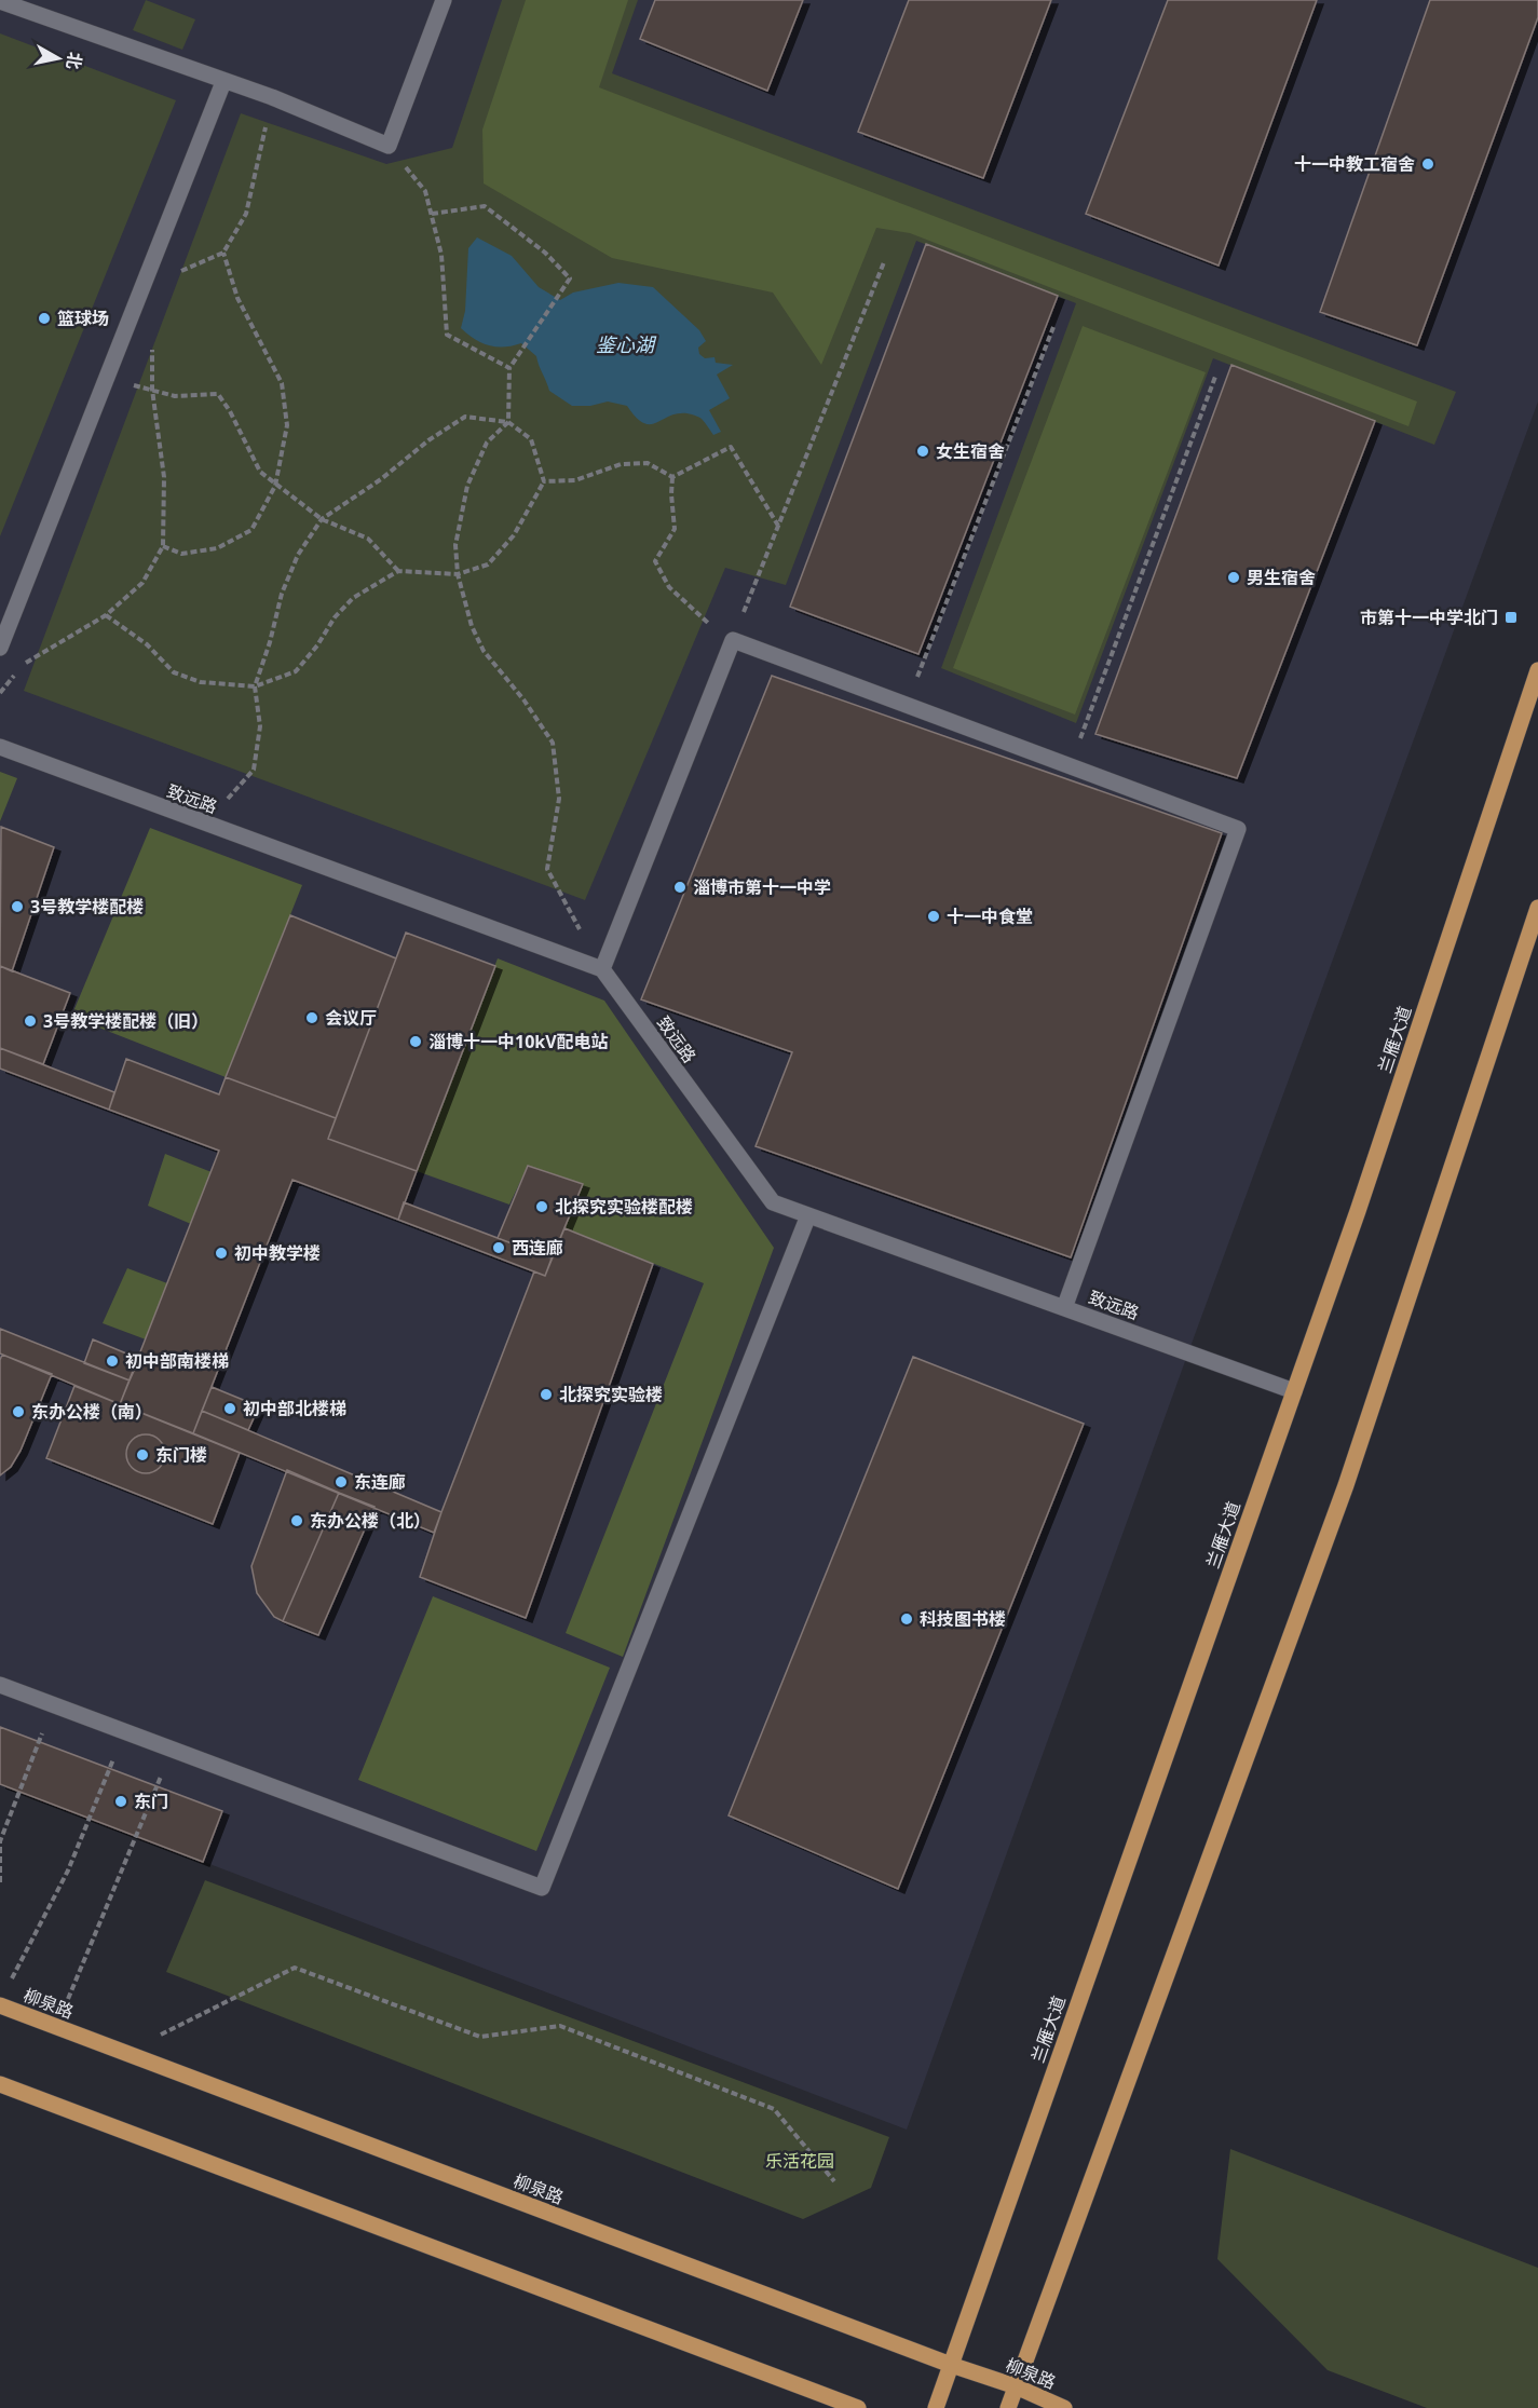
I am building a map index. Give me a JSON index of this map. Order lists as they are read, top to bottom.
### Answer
{
  "streets": {
    "main road": ["兰雁大道", "柳泉路"],
    "street": ["致远路"]
  },
  "crossings": [
    ["致远路", "兰雁大道"],
    ["兰雁大道", "柳泉路"]
  ],
  "water": ["鉴心湖"],
  "parks": ["乐活花园"],
  "places": {
    "other": [
      "十一中教工宿舍",
      "篮球场",
      "女生宿舍",
      "男生宿舍",
      "淄博市第十一中学",
      "3号教学楼配楼",
      "十一中食堂",
      "会议厅",
      "3号教学楼配楼（旧）",
      "淄博十一中10kV配电站",
      "北探究实验楼配楼",
      "西连廊",
      "初中教学楼",
      "初中部南楼梯",
      "北探究实验楼",
      "初中部北楼梯",
      "东办公楼（南）",
      "东门楼",
      "东连廊",
      "东办公楼（北）",
      "科技图书楼",
      "东门"
    ],
    "transit": ["市第十一中学北门"]
  },
  "north": "right"
}
